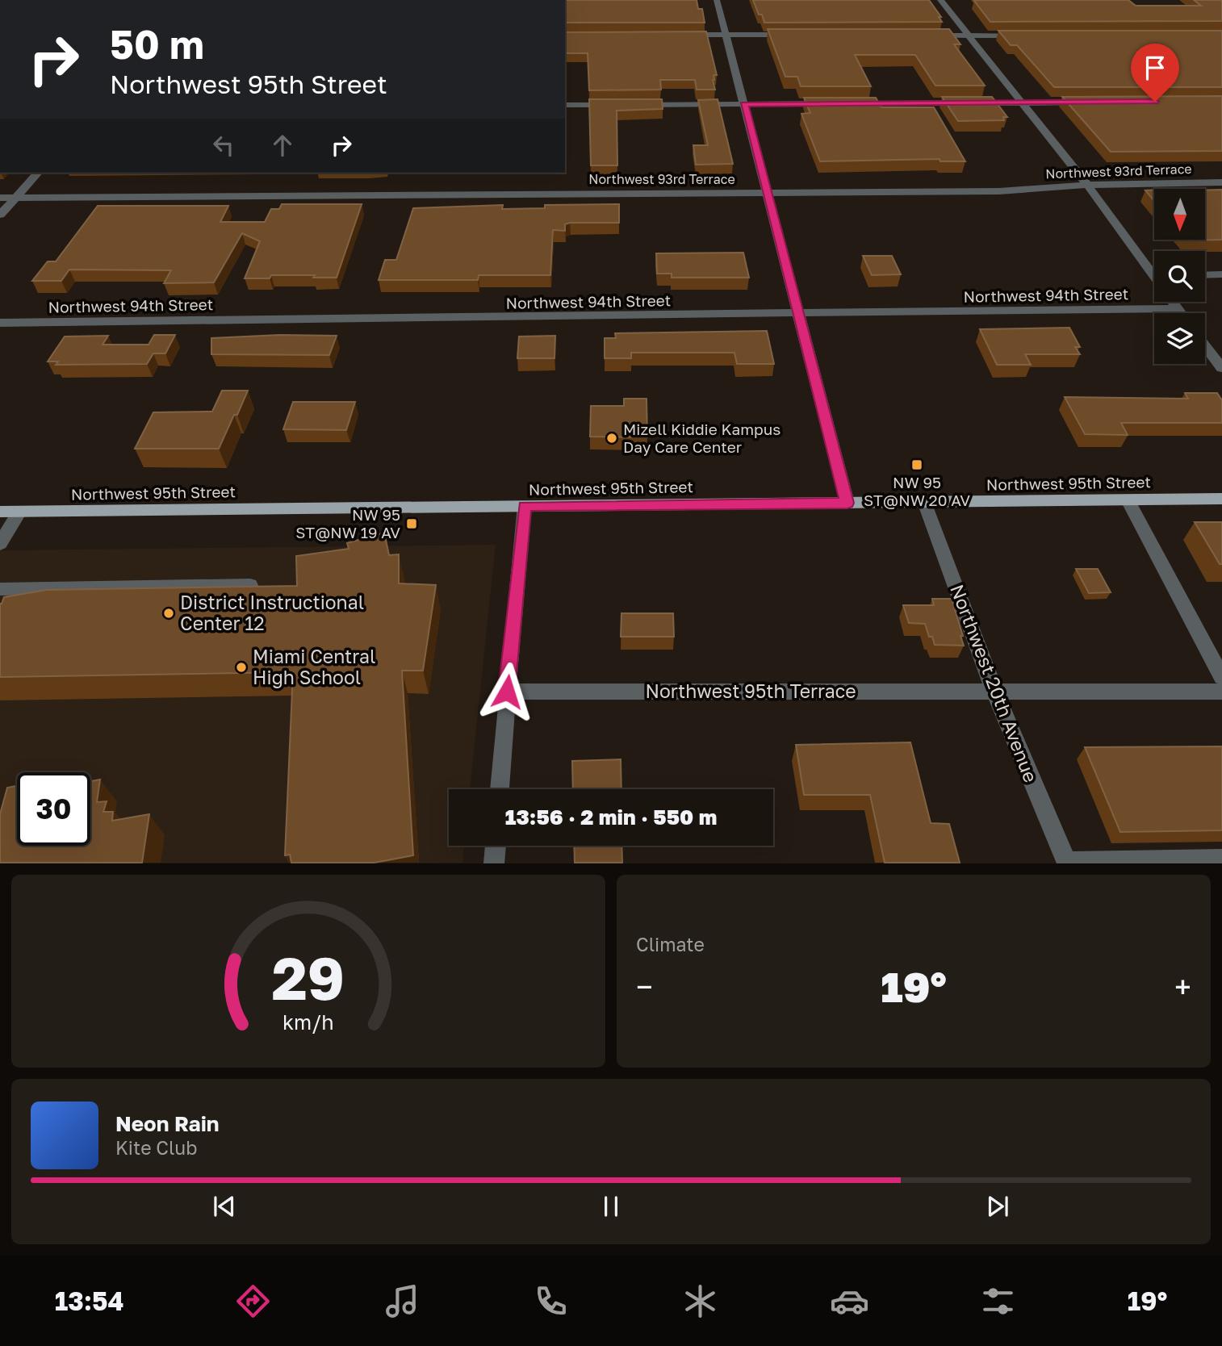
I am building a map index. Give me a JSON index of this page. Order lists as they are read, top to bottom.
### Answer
{
  "streets": {
    "main road": ["Northwest 95th Street"],
    "street": [
      "Northwest 93rd Terrace",
      "Northwest 94th Street",
      "Northwest 20th Avenue",
      "Northwest 95th Terrace"
    ]
  },
  "crossings": [
    ["Northwest 95th Street", "Northwest 20th Avenue"],
    ["Northwest 20th Avenue", "Northwest 95th Terrace"]
  ],
  "places": {
    "other": ["Mizell Kiddie Kampus Day Care Center", "District Instructional Center 12", "Miami Central High School"],
    "transit": ["NW 95 ST@NW 20 AV", "NW 95 ST@NW 19 AV"]
  },
  "north": "bottom",
  "page": {
    "turn": ["50 m", "Northwest 95th Street"],
    "limit": "30",
    "trip": "13:56 · 2 min · 550 m",
    "tile": "Climate",
    "heat": ["−", "19°", "+"],
    "song": ["Neon Rain", "Kite Club"],
    "tabs": ["13:54", "19°"],
    "gauge": ["29", "km/h"]
  }
}
